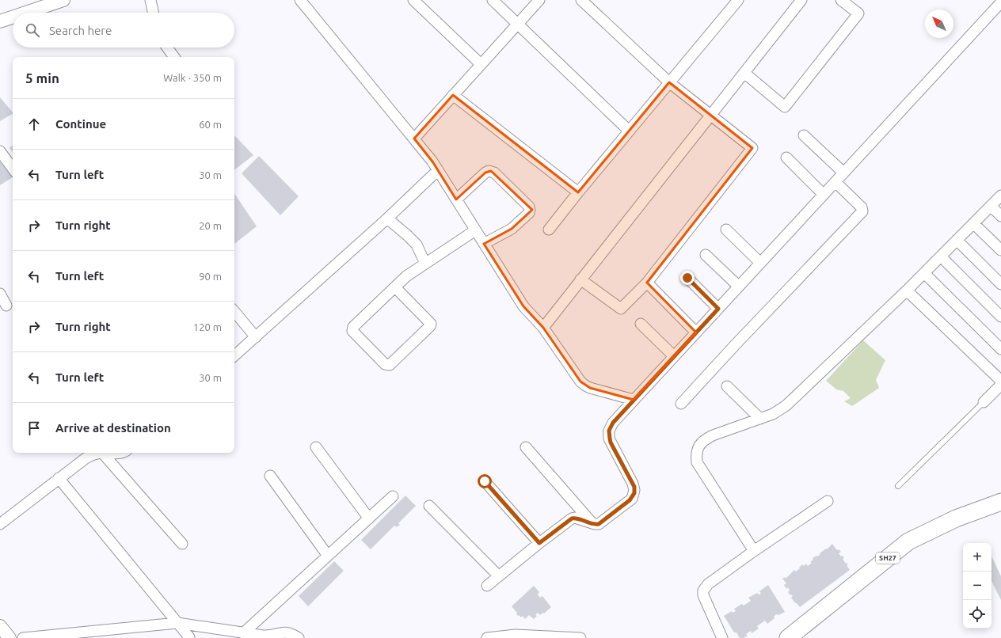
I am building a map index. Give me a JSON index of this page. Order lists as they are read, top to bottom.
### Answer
{
  "streets": {
    "main road": ["SH27"]
  },
  "north": "top left",
  "page": {
    "search": "Search here",
    "heading": ["5 min", "Walk · 350 m"],
    "list": [
      ["Continue", "60 m"],
      ["Turn left", "30 m"],
      ["Turn right", "20 m"],
      ["Turn left", "90 m"],
      ["Turn right", "120 m"],
      ["Turn left", "30 m"],
      "Arrive at destination"
    ],
    "map_buttons": ["+", "−"]
  }
}
